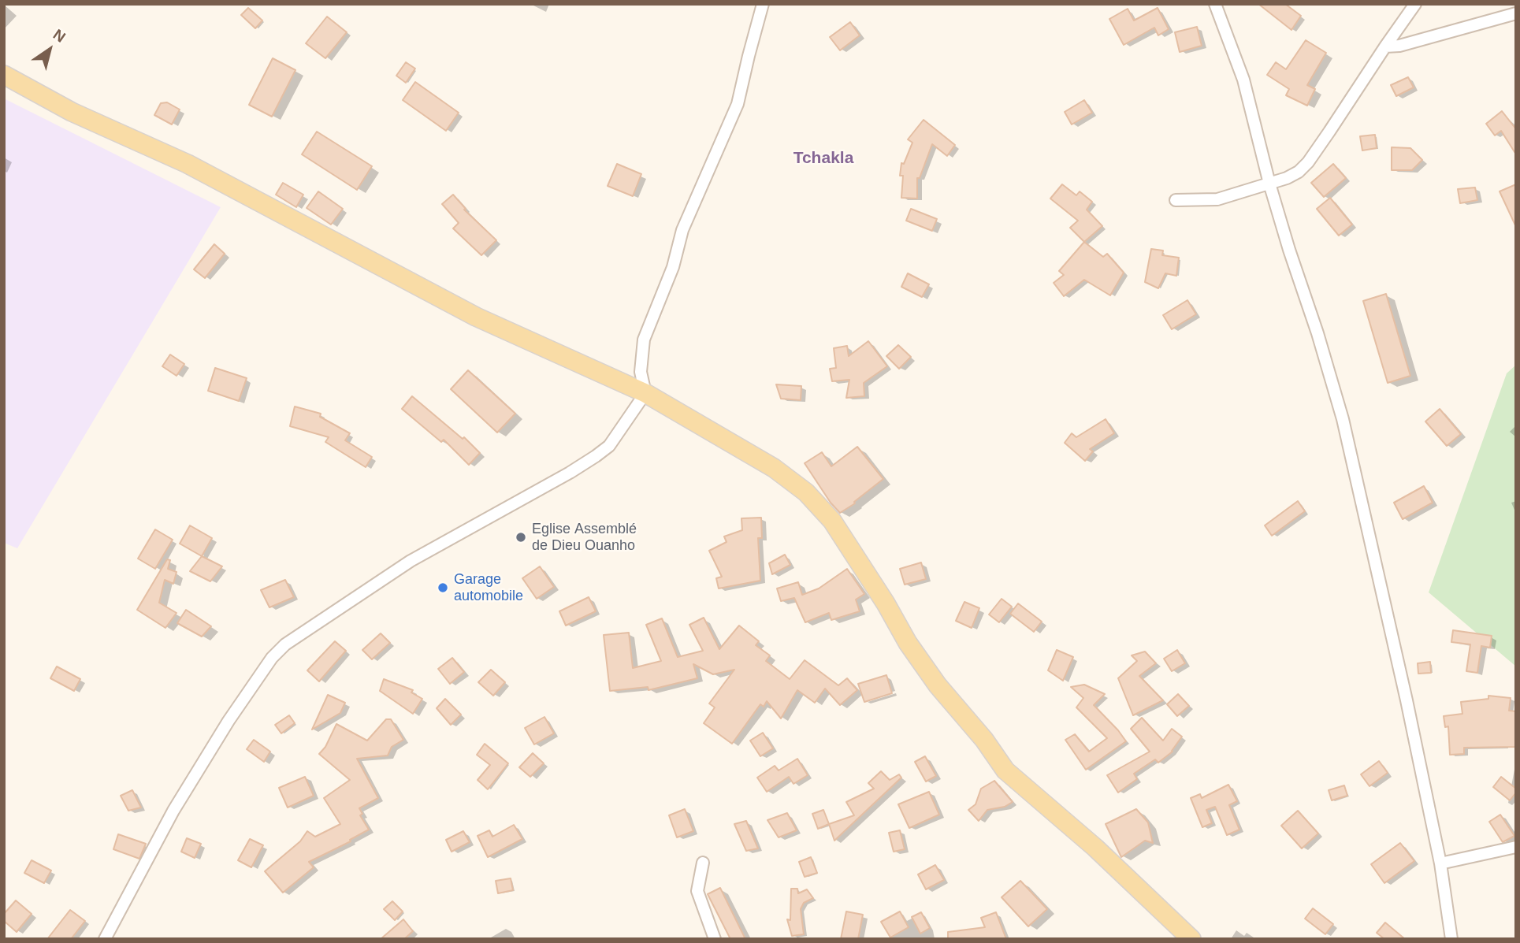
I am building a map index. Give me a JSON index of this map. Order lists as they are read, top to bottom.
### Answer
{
  "districts": ["Tchakla"],
  "places": ["Eglise Assemblé de Dieu Ouanho", "Garage automobile"],
  "north": "top right"
}
